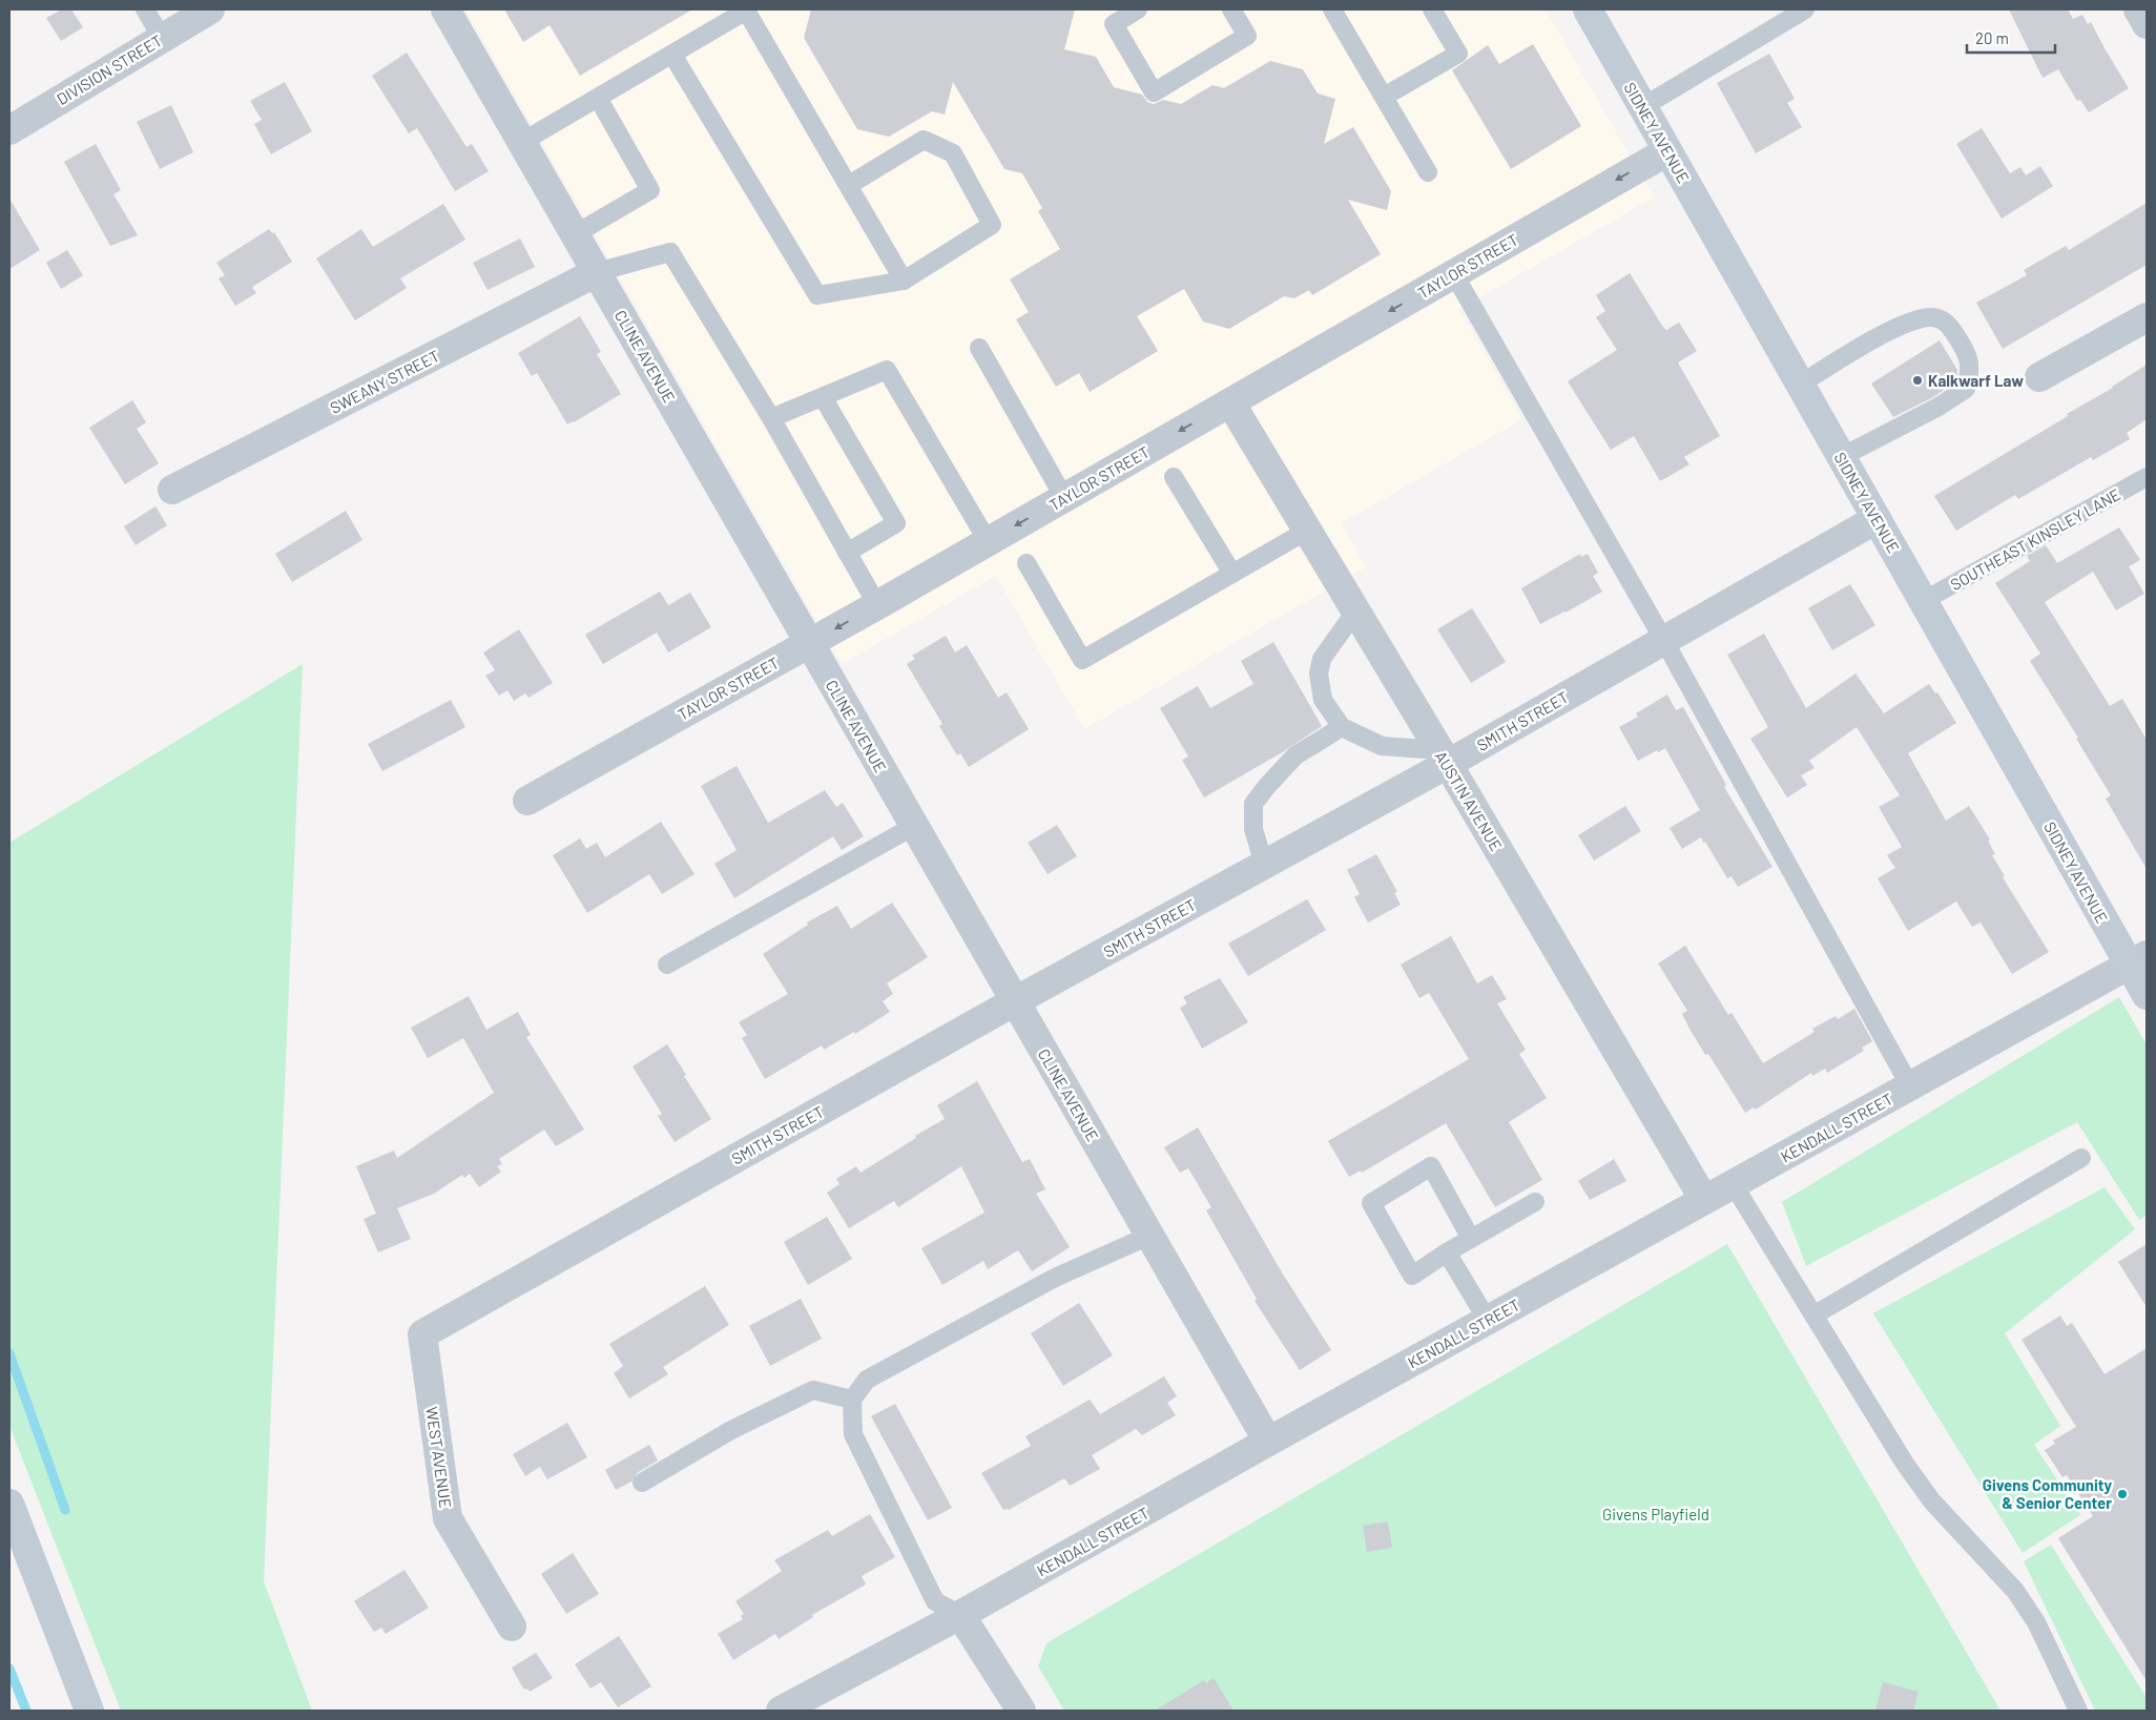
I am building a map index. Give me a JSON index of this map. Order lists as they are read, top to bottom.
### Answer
{
  "streets": {
    "main road": ["SIDNEY AVENUE"],
    "street": [
      "DIVISION STREET",
      "TAYLOR STREET",
      "CLINE AVENUE",
      "SWEANY STREET",
      "SMITH STREET",
      "AUSTIN AVENUE",
      "KENDALL STREET",
      "WEST AVENUE"
    ],
    "lane": ["SOUTHEAST KINSLEY LANE"]
  },
  "crossings": [
    ["SIDNEY AVENUE", "TAYLOR STREET"],
    ["SIDNEY AVENUE", "SOUTHEAST KINSLEY LANE"],
    ["SIDNEY AVENUE", "SMITH STREET"],
    ["SIDNEY AVENUE", "KENDALL STREET"],
    ["TAYLOR STREET", "CLINE AVENUE"],
    ["TAYLOR STREET", "AUSTIN AVENUE"],
    ["CLINE AVENUE", "SWEANY STREET"],
    ["CLINE AVENUE", "SMITH STREET"],
    ["CLINE AVENUE", "KENDALL STREET"],
    ["SMITH STREET", "AUSTIN AVENUE"],
    ["SMITH STREET", "WEST AVENUE"],
    ["AUSTIN AVENUE", "KENDALL STREET"]
  ],
  "one_way": ["TAYLOR STREET"],
  "parks": ["Givens Playfield"],
  "places": ["Kalkwarf Law", "Givens Community & Senior Center"],
  "scale_bar": "20 m"
}
